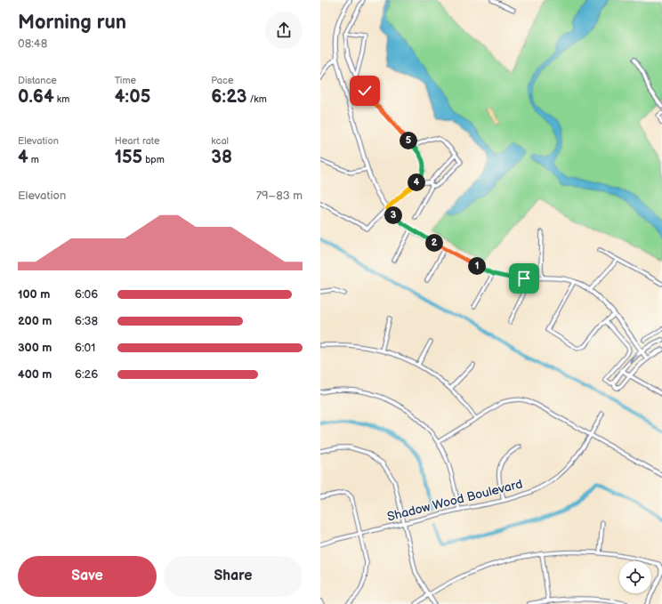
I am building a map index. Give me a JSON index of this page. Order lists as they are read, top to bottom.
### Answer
{
  "streets": {
    "street": ["Shadow Wood Boulevard"]
  },
  "page": {
    "heading": ["Morning run", "08:48"],
    "stats": [
      ["Distance", "0.64 km"],
      ["Time", "4:05"],
      ["Pace", "6:23 /km"],
      ["Elevation", "4 m"],
      ["Heart rate", "155 bpm"],
      ["kcal", "38"]
    ],
    "pins": [
      "5",
      "4",
      "3",
      "2",
      "1"
    ],
    "chart": ["Elevation", "79–83 m"],
    "list": [
      {
        "name": "100 m",
        "note": "6:06"
      },
      {
        "name": "200 m",
        "note": "6:38"
      },
      {
        "name": "300 m",
        "note": "6:01"
      },
      {
        "name": "400 m",
        "note": "6:26"
      }
    ],
    "buttons": ["Save", "Share"]
  }
}
